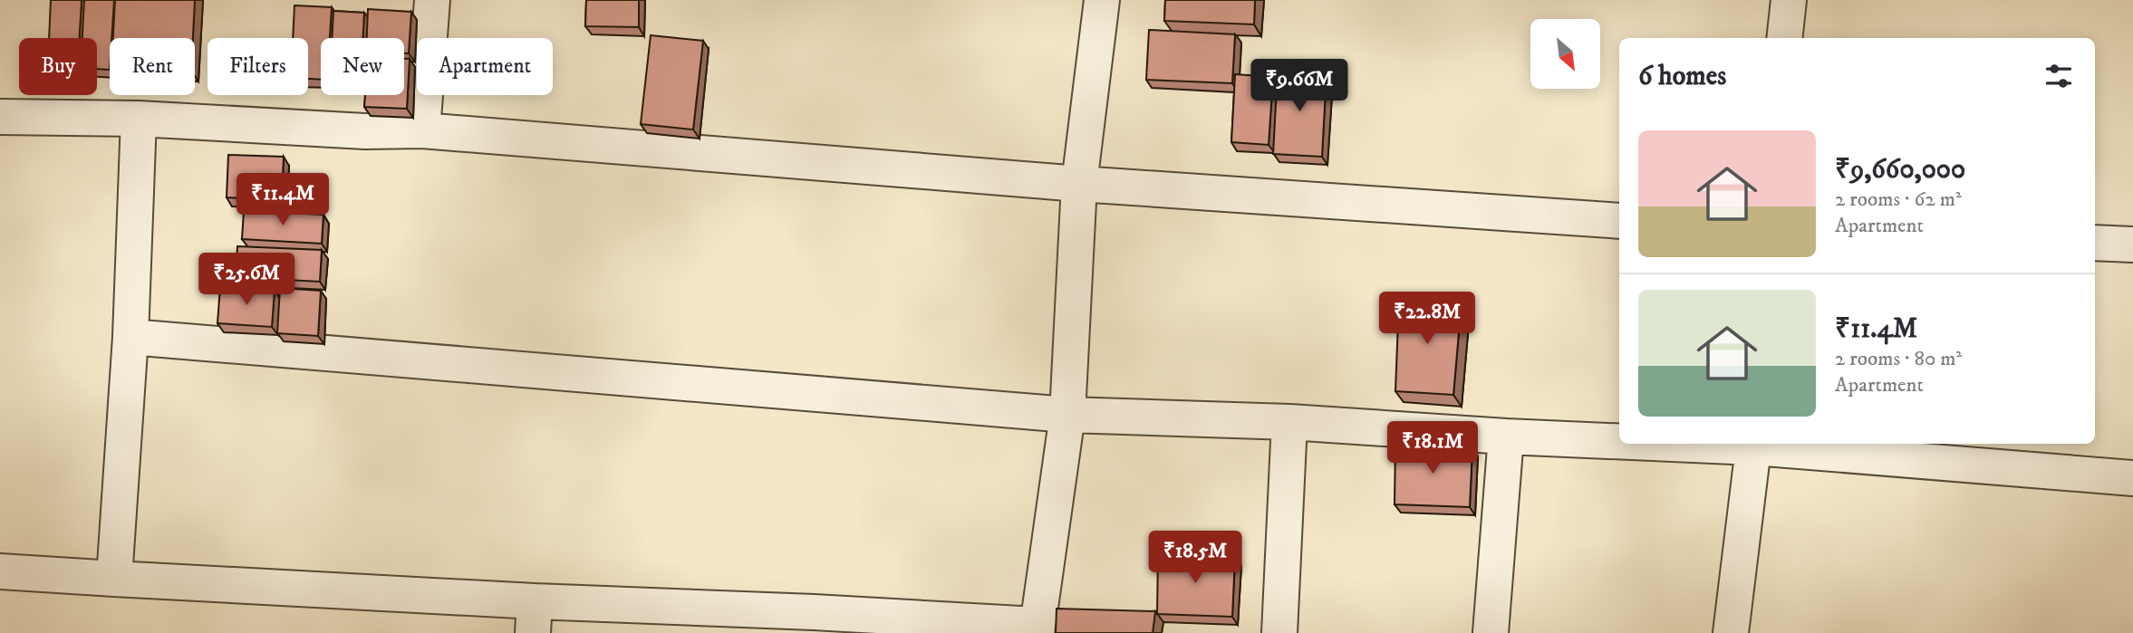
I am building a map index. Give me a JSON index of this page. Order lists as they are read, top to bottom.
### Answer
{
  "north": "bottom right",
  "page": {
    "chip": [
      "Buy",
      "Rent",
      "Filters",
      "New",
      "Apartment"
    ],
    "heading": "6 homes",
    "price": [
      "₹9.66M",
      "₹11.4M",
      "₹25.6M",
      "₹22.8M",
      "₹18.1M",
      "₹18.5M"
    ],
    "list": [
      {
        "name": "₹9,660,000",
        "note": "2 rooms · 62 m² · Apartment"
      },
      {
        "name": "₹11.4M",
        "note": "2 rooms · 80 m² · Apartment"
      }
    ]
  }
}
